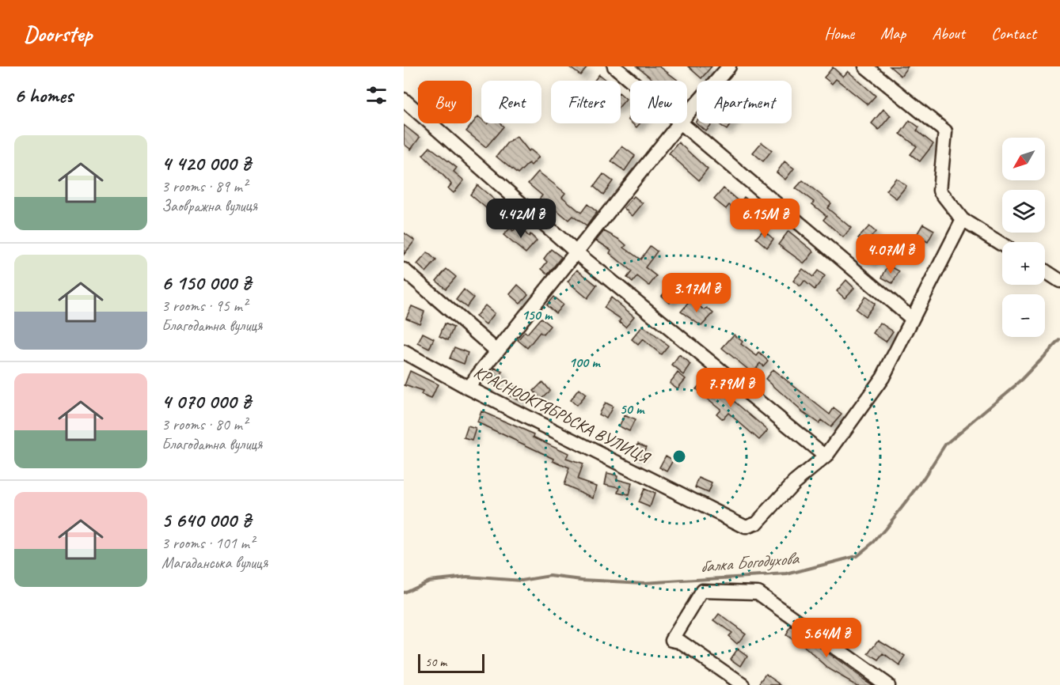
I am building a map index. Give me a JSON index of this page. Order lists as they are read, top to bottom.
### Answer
{
  "streets": {
    "street": ["КРАСНООКТЯБРЬСКА ВУЛИЦЯ"]
  },
  "water": ["балка Богодухова"],
  "scale_bar": "50 m",
  "north": "bottom left",
  "page": {
    "header": "Doorstep",
    "nav": [
      "Home",
      "Map",
      "About",
      "Contact"
    ],
    "heading": "6 homes",
    "chip": [
      "Buy",
      "Rent",
      "Filters",
      "New",
      "Apartment"
    ],
    "list": [
      {
        "name": "4 420 000 ₴",
        "note": "3 rooms · 89 m² · Заовражна вулиця"
      },
      {
        "name": "6 150 000 ₴",
        "note": "3 rooms · 95 m² · Благодатна вулиця"
      },
      {
        "name": "4 070 000 ₴",
        "note": "3 rooms · 80 m² · Благодатна вулиця"
      },
      {
        "name": "5 640 000 ₴",
        "note": "3 rooms · 101 m² · Магаданська вулиця"
      }
    ],
    "map_buttons": ["+", "−"],
    "price": [
      "4.42M ₴",
      "6.15M ₴",
      "4.07M ₴",
      "3.17M ₴",
      "7.79M ₴",
      "5.64M ₴"
    ],
    "scale": "50 m"
  },
  "rings": ["150 m", "100 m", "50 m"]
}
